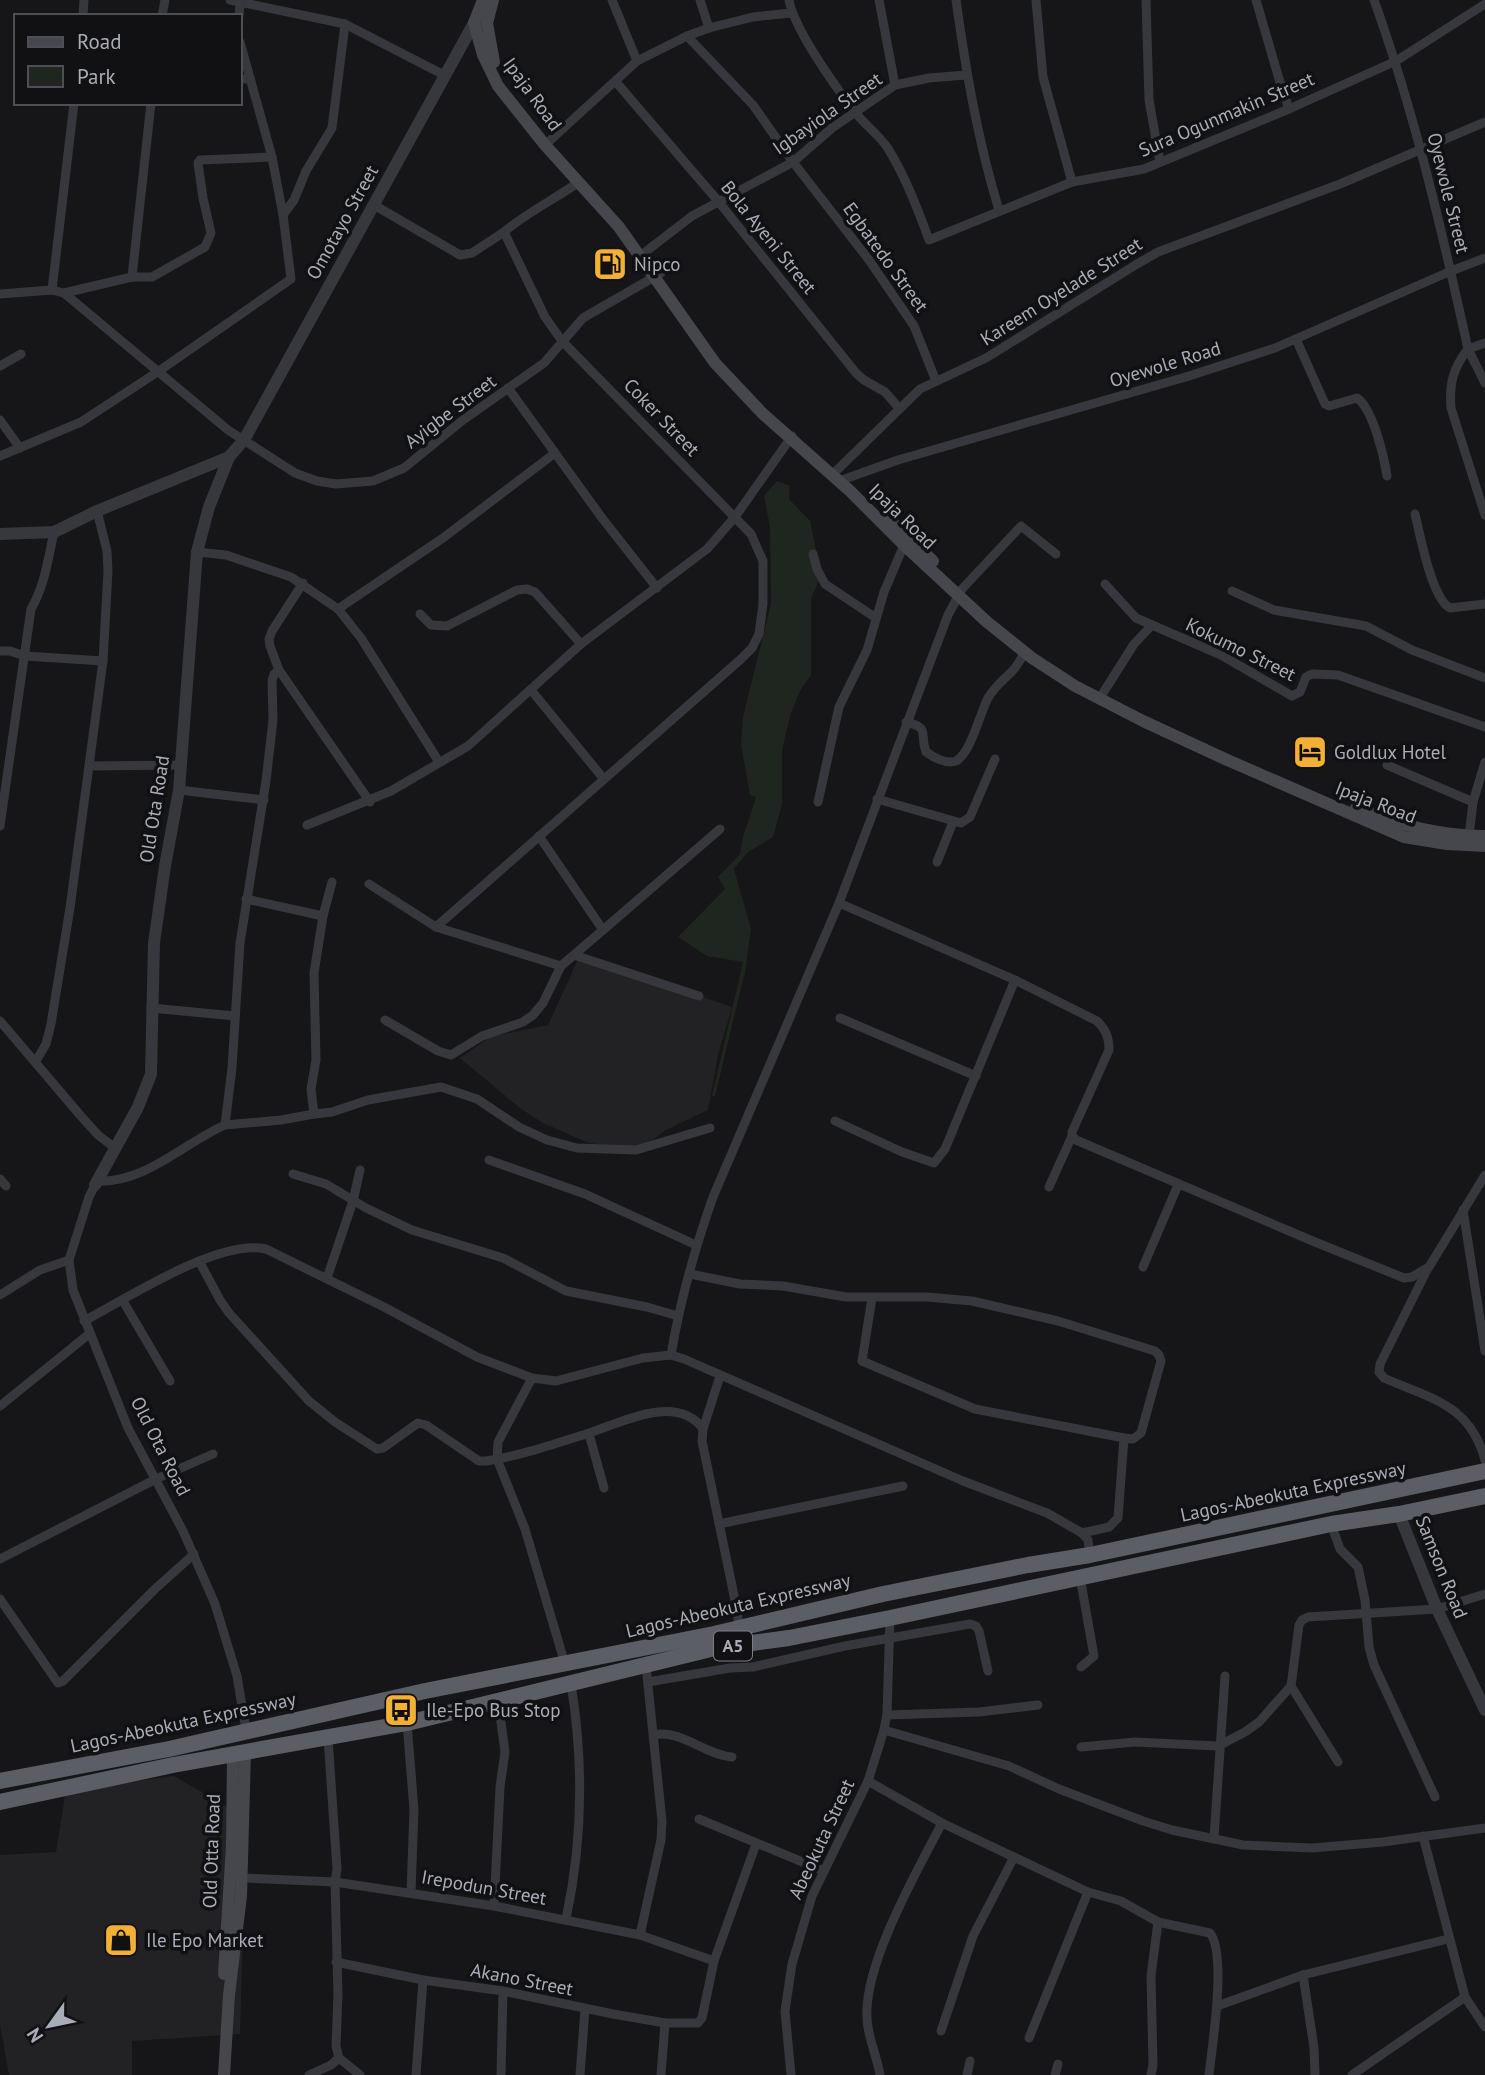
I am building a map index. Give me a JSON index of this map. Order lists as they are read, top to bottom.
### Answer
{
  "streets": {
    "highway": ["Lagos-Abeokuta Expressway", "A5"],
    "main road": ["Ipaja Road", "Old Otta Road"],
    "street": [
      "Igbayiola Street",
      "Sura Ogunmakin Street",
      "Oyewole Street",
      "Omotayo Street",
      "Bola Ayeni Street",
      "Egbatedo Street",
      "Kareem Oyelade Street",
      "Oyewole Road",
      "Ayigbe Street",
      "Coker Street",
      "Kokumo Street",
      "Old Ota Road",
      "Samson Road",
      "Abeokuta Street",
      "Irepodun Street",
      "Akano Street"
    ]
  },
  "crossings": [
    ["Ipaja Road", "Igbayiola Street"],
    ["Ipaja Road", "Omotayo Street"],
    ["Ipaja Road", "Kareem Oyelade Street"],
    ["Ipaja Road", "Oyewole Road"],
    ["Ipaja Road", "Ayigbe Street"],
    ["Igbayiola Street", "Sura Ogunmakin Street"],
    ["Igbayiola Street", "Bola Ayeni Street"],
    ["Igbayiola Street", "Egbatedo Street"],
    ["Sura Ogunmakin Street", "Oyewole Street"],
    ["Oyewole Street", "Kareem Oyelade Street"],
    ["Oyewole Street", "Oyewole Road"],
    ["Omotayo Street", "Ayigbe Street"],
    ["Omotayo Street", "Old Ota Road"],
    ["Bola Ayeni Street", "Kareem Oyelade Street"],
    ["Egbatedo Street", "Kareem Oyelade Street"],
    ["Kareem Oyelade Street", "Oyewole Road"],
    ["Ayigbe Street", "Coker Street"],
    ["Ayigbe Street", "Old Ota Road"],
    ["Old Ota Road", "Lagos-Abeokuta Expressway"],
    ["Lagos-Abeokuta Expressway", "Samson Road"],
    ["Lagos-Abeokuta Expressway", "Abeokuta Street"],
    ["Lagos-Abeokuta Expressway", "Old Otta Road"],
    ["Irepodun Street", "Akano Street"]
  ],
  "places": {
    "fuel station": ["Nipco"],
    "hotel": ["Goldlux Hotel"],
    "bus stop": ["Ile-Epo Bus Stop"],
    "shop": ["Ile Epo Market"]
  },
  "legend": ["Road", "Park"],
  "north": "bottom left"
}
